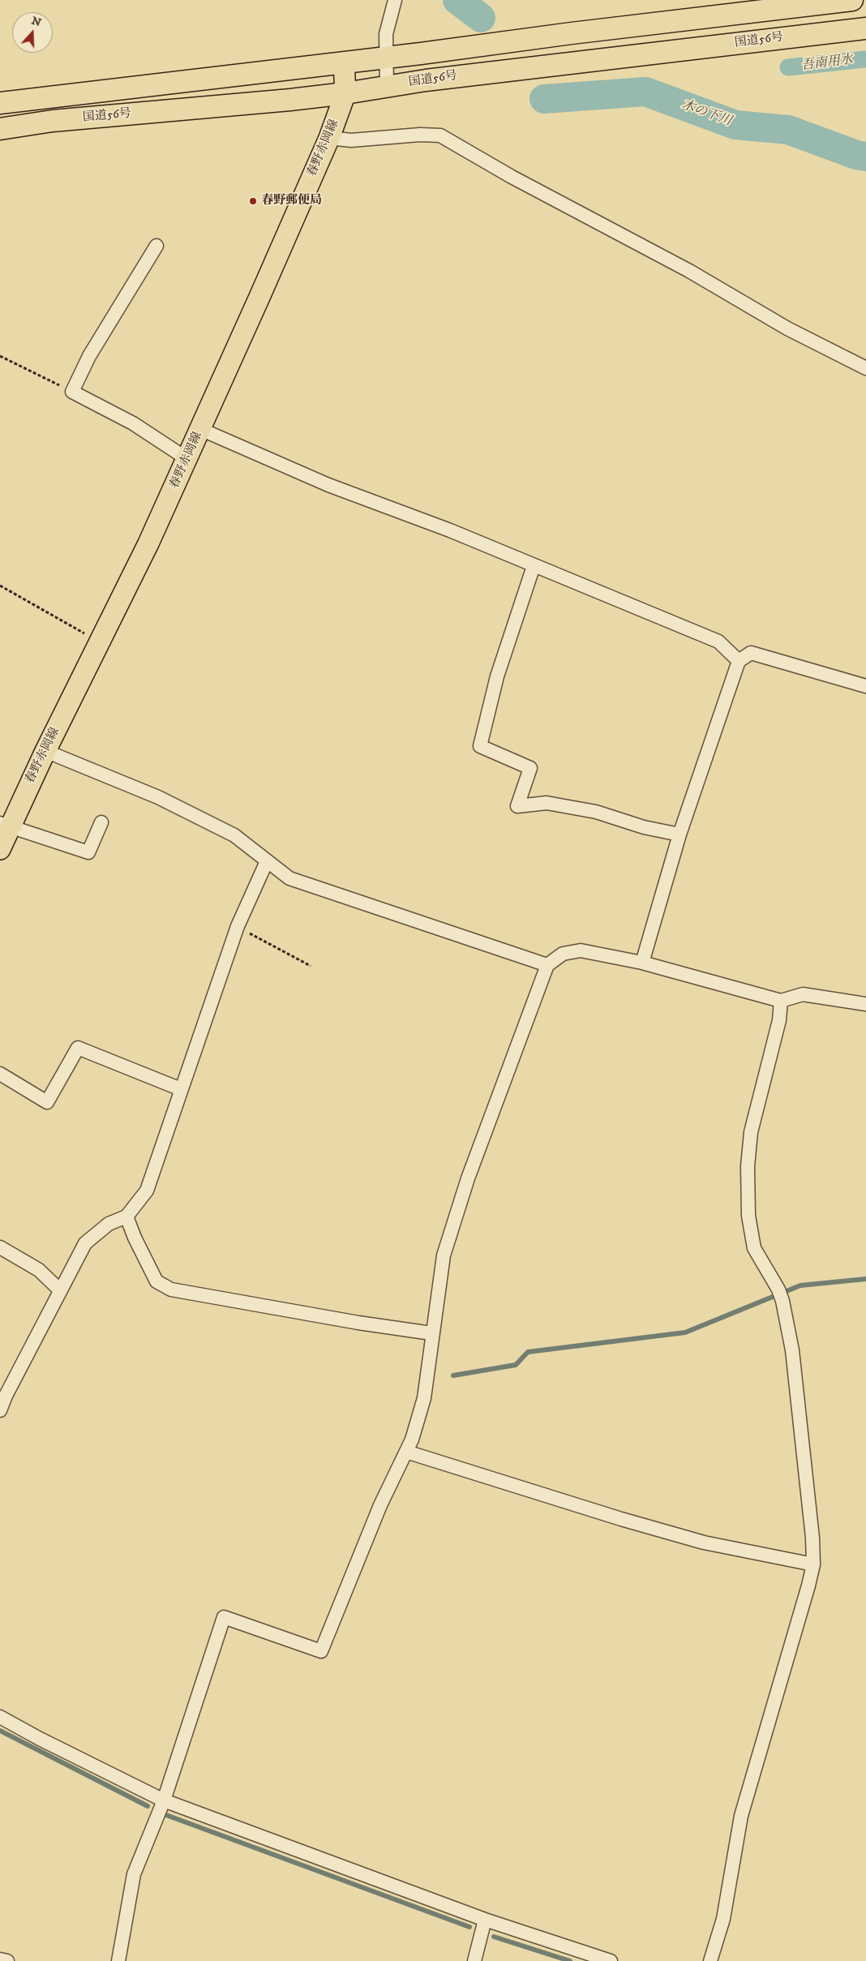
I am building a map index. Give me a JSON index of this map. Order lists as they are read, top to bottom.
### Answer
{
  "streets": {
    "highway": ["国道56号"],
    "main road": ["春野赤岡線"]
  },
  "crossings": [
    ["国道56号", "春野赤岡線"]
  ],
  "water": ["吾南用水", "木の下川"],
  "places": ["春野郵便局"],
  "north": "top"
}
